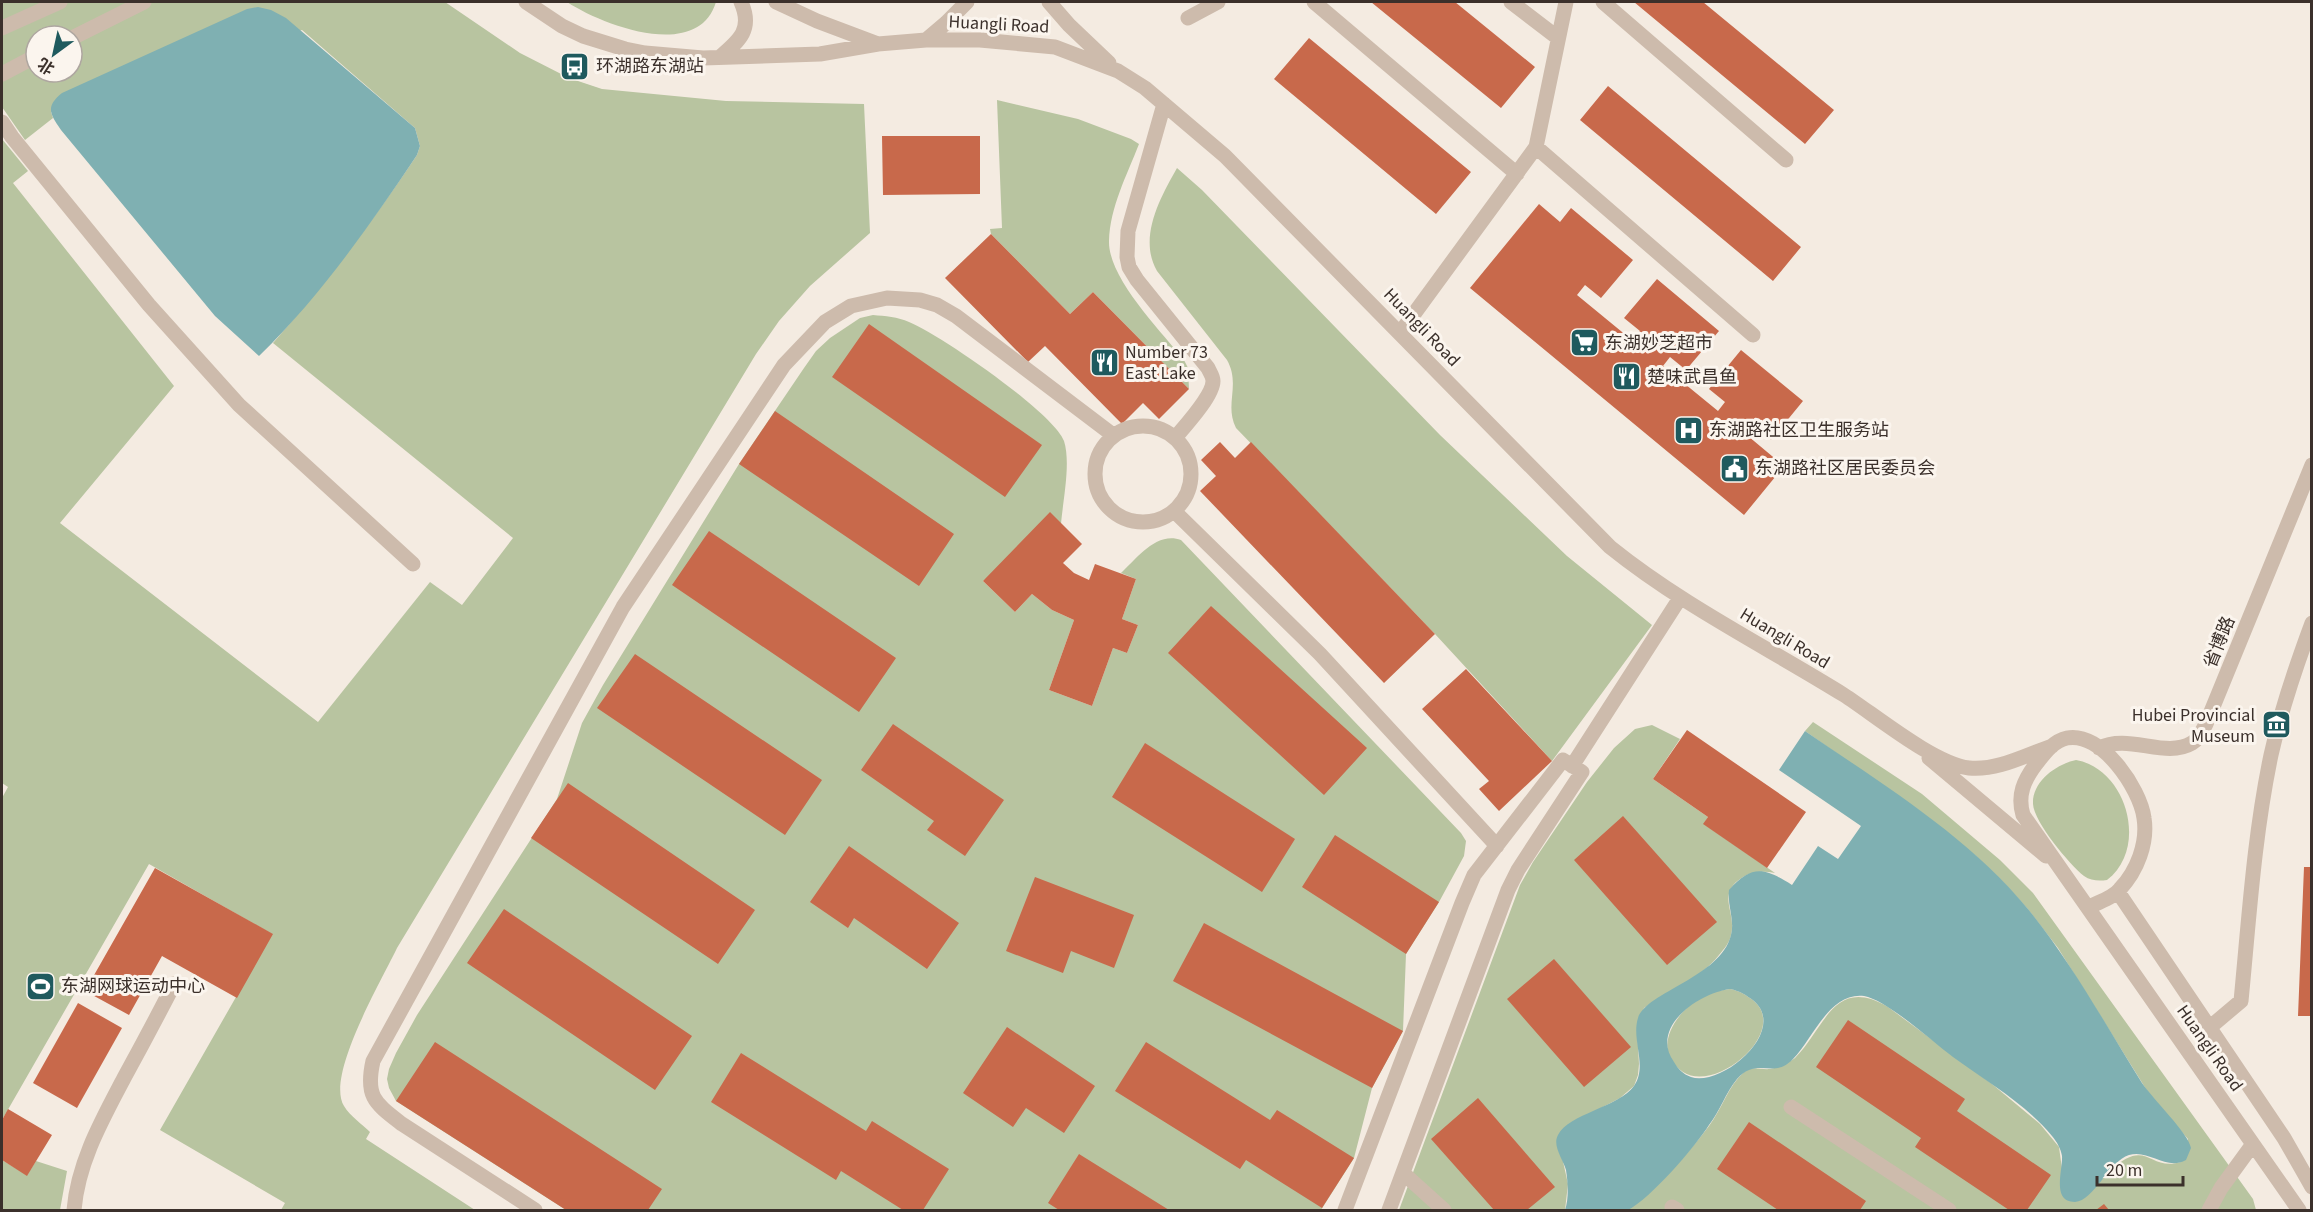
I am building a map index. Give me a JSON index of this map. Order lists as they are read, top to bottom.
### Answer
{
  "streets": {
    "street": ["Huangli Road", "省博路"]
  },
  "crossings": [
    ["Huangli Road", "省博路"]
  ],
  "places": {
    "bus stop": ["环湖路东湖站"],
    "supermarket": ["东湖妙芝超市"],
    "restaurant": ["Number 73 East Lake", "楚味武昌鱼"],
    "hospital": ["东湖路社区卫生服务站"],
    "public building": ["东湖路社区居民委员会"],
    "museum": ["Hubei Provincial Museum"],
    "sports": ["东湖网球运动中心"]
  },
  "scale_bar": "20 m",
  "north": "bottom left"
}
